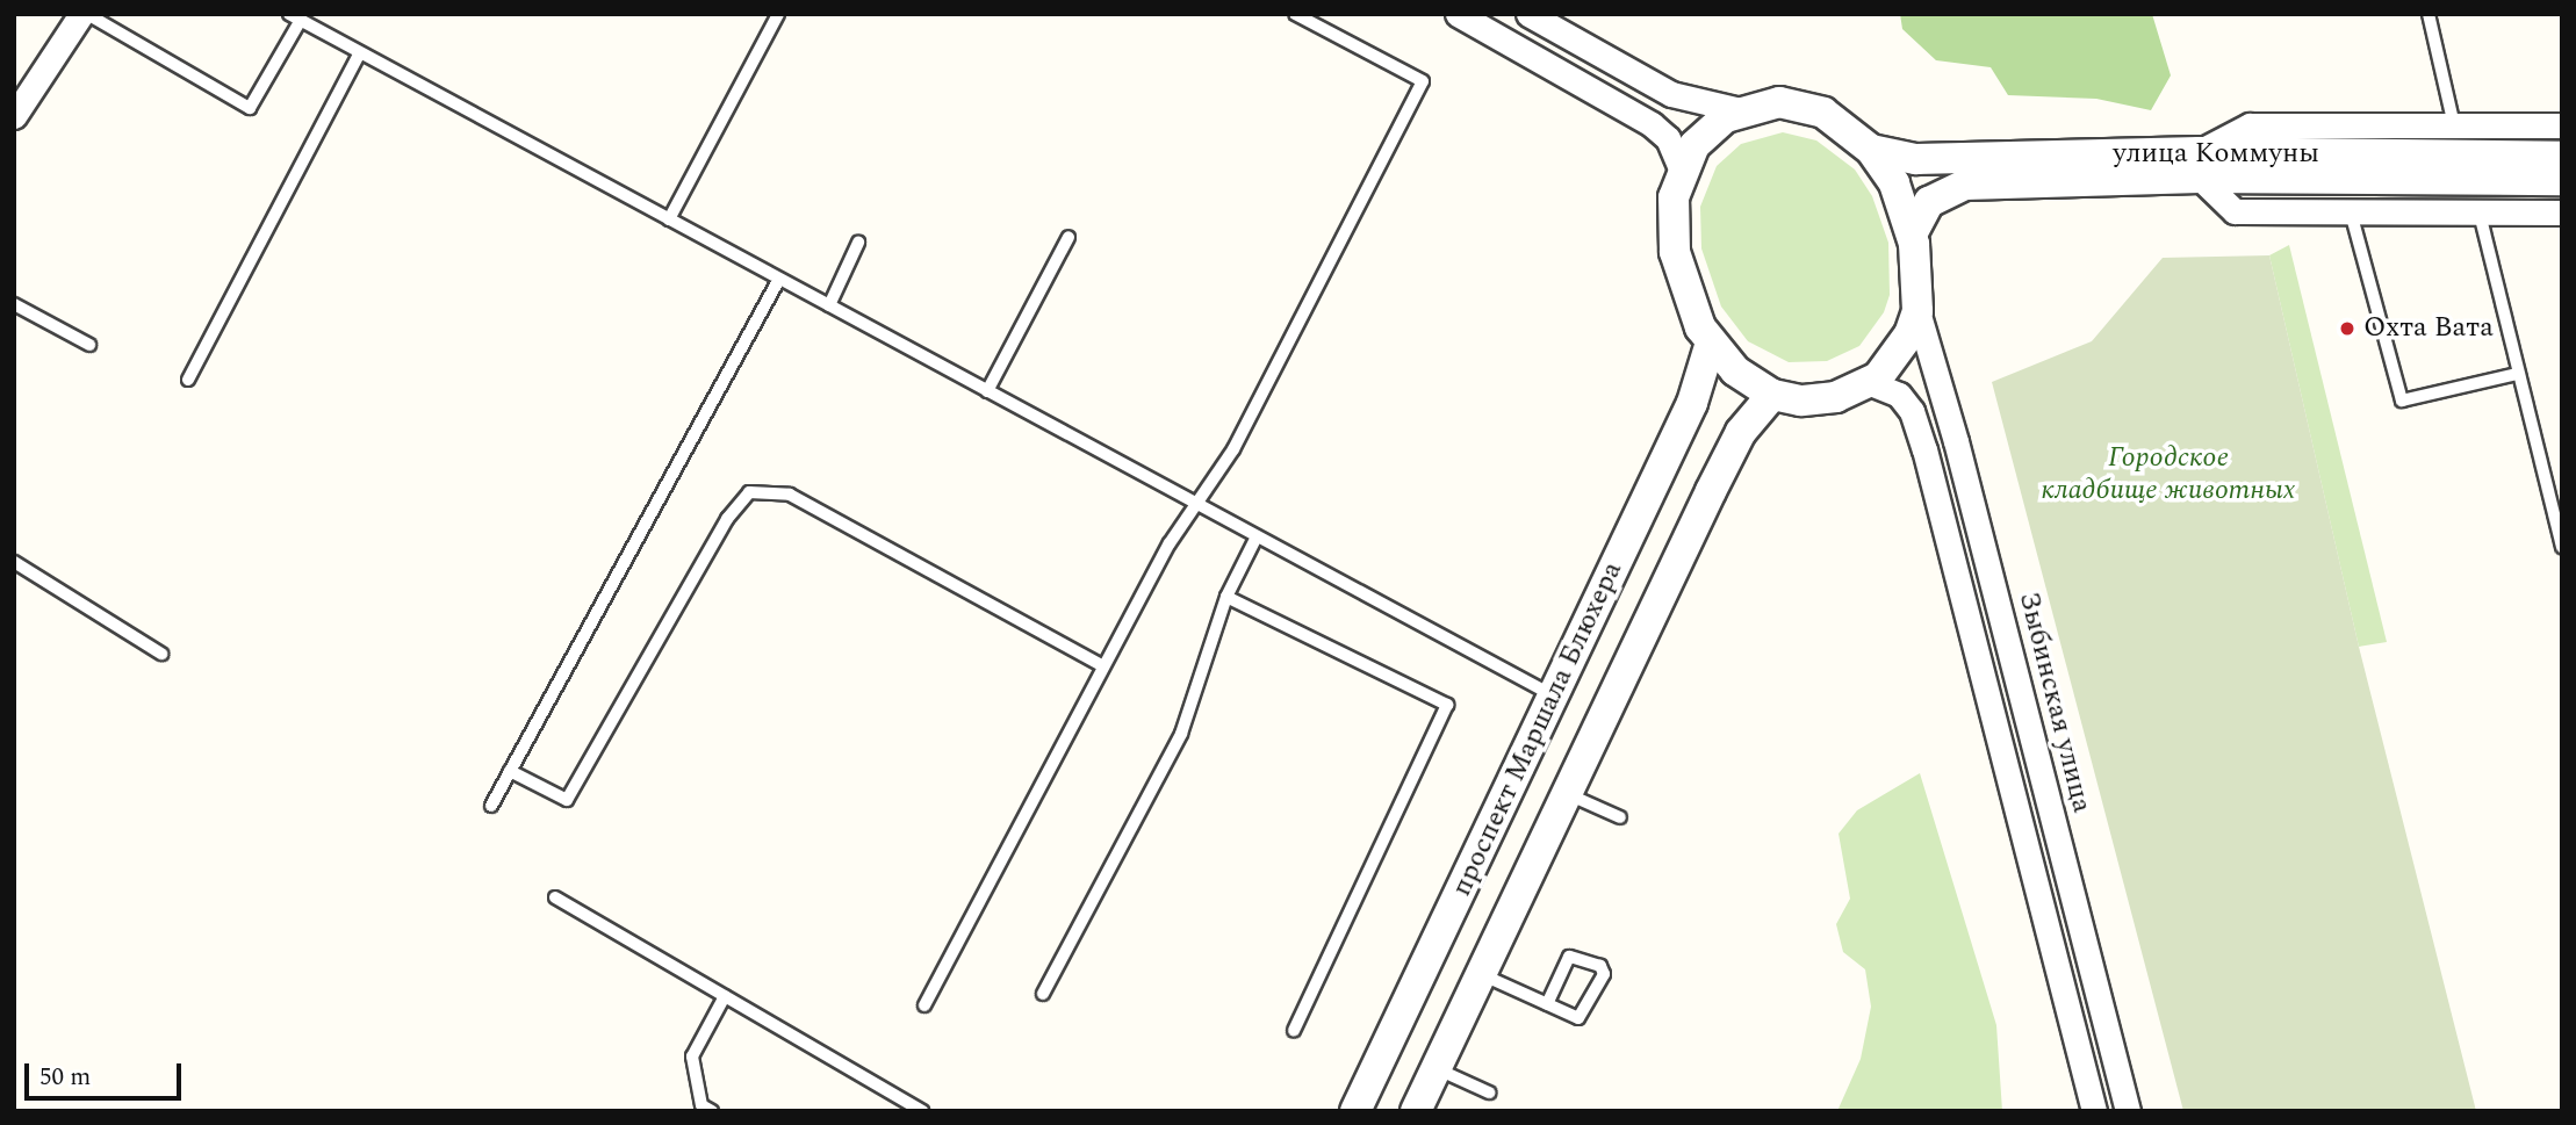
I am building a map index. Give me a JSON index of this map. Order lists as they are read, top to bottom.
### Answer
{
  "streets": {
    "street": ["улица Коммуны", "Зыбинская улица", "проспект Маршала Блюхера"]
  },
  "crossings": [
    ["улица Коммуны", "Зыбинская улица"],
    ["улица Коммуны", "проспект Маршала Блюхера"],
    ["Зыбинская улица", "проспект Маршала Блюхера"]
  ],
  "parks": ["Городское кладбище животных"],
  "places": ["Охта Вата"],
  "scale_bar": "50 m"
}
